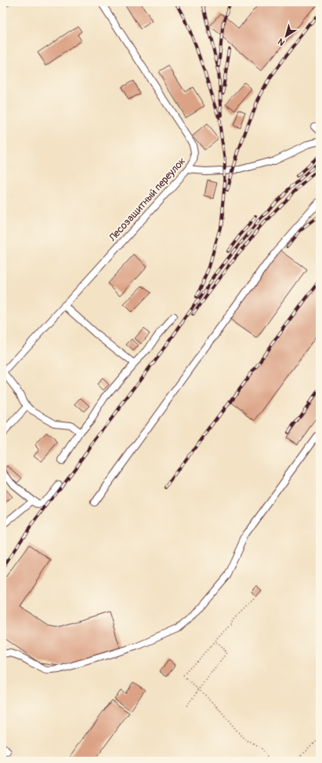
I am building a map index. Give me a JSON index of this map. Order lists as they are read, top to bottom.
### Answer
{
  "streets": {
    "street": ["Лесозащитный переулок"]
  },
  "north": "bottom left"
}
